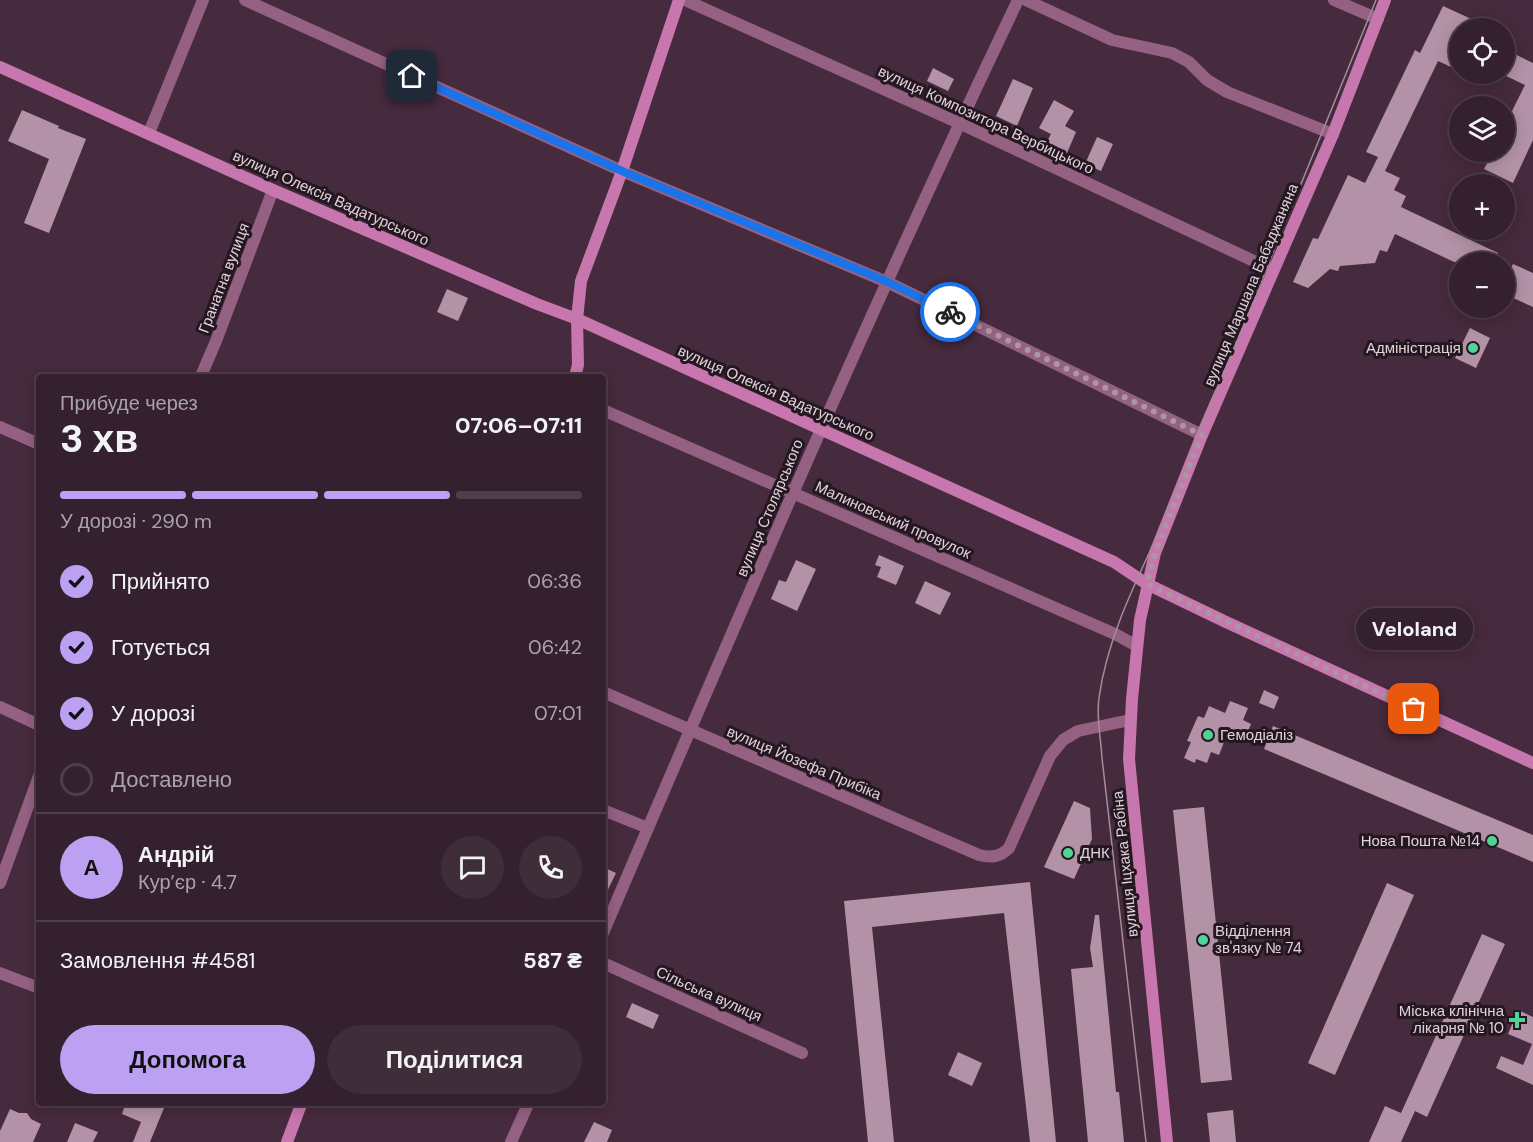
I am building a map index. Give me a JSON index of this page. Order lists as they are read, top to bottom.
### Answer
{
  "streets": {
    "main road": ["вулиця Олексія Вадатурського", "вулиця Маршала Бабаджаняна", "вулиця Іцхака Рабіна"],
    "street": [
      "вулиця Композитора Вербицького",
      "Гранатна вулиця",
      "вулиця Столярського",
      "Малиновський провулок",
      "вулиця Йозефа Прибіка",
      "Сільська вулиця"
    ]
  },
  "crossings": [
    ["вулиця Композитора Вербицького", "вулиця Маршала Бабаджаняна"],
    ["вулиця Композитора Вербицького", "вулиця Столярського"],
    ["вулиця Олексія Вадатурського", "Гранатна вулиця"],
    ["вулиця Олексія Вадатурського", "вулиця Маршала Бабаджаняна"],
    ["вулиця Олексія Вадатурського", "вулиця Столярського"],
    ["вулиця Олексія Вадатурського", "вулиця Іцхака Рабіна"],
    ["вулиця Маршала Бабаджаняна", "вулиця Іцхака Рабіна"],
    ["вулиця Столярського", "Малиновський провулок"],
    ["вулиця Столярського", "вулиця Йозефа Прибіка"],
    ["Малиновський провулок", "вулиця Іцхака Рабіна"],
    ["вулиця Йозефа Прибіка", "вулиця Іцхака Рабіна"]
  ],
  "places": {
    "other": [
      "Адміністрація",
      "Veloland",
      "Гемодіаліз",
      "Нова Пошта №14",
      "ДНК",
      "Відділення зв'язку № 74"
    ],
    "health": ["Міська клінічна лікарня № 10"]
  },
  "page": {
    "map_buttons": ["+", "−"],
    "heading": ["3 хв", "Прибуде через", "07:06–07:11"],
    "panel": [
      "Андрій",
      "Кур’єр · 4.7",
      "Замовлення #4581",
      "587 ₴"
    ],
    "bar": "У дорозі · 290 m",
    "list": [
      ["Прийнято", "06:36"],
      ["Готується", "06:42"],
      ["У дорозі", "07:01"],
      "Доставлено"
    ],
    "bubble": "Veloland",
    "round": "А",
    "buttons": ["Допомога", "Поділитися"]
  }
}
